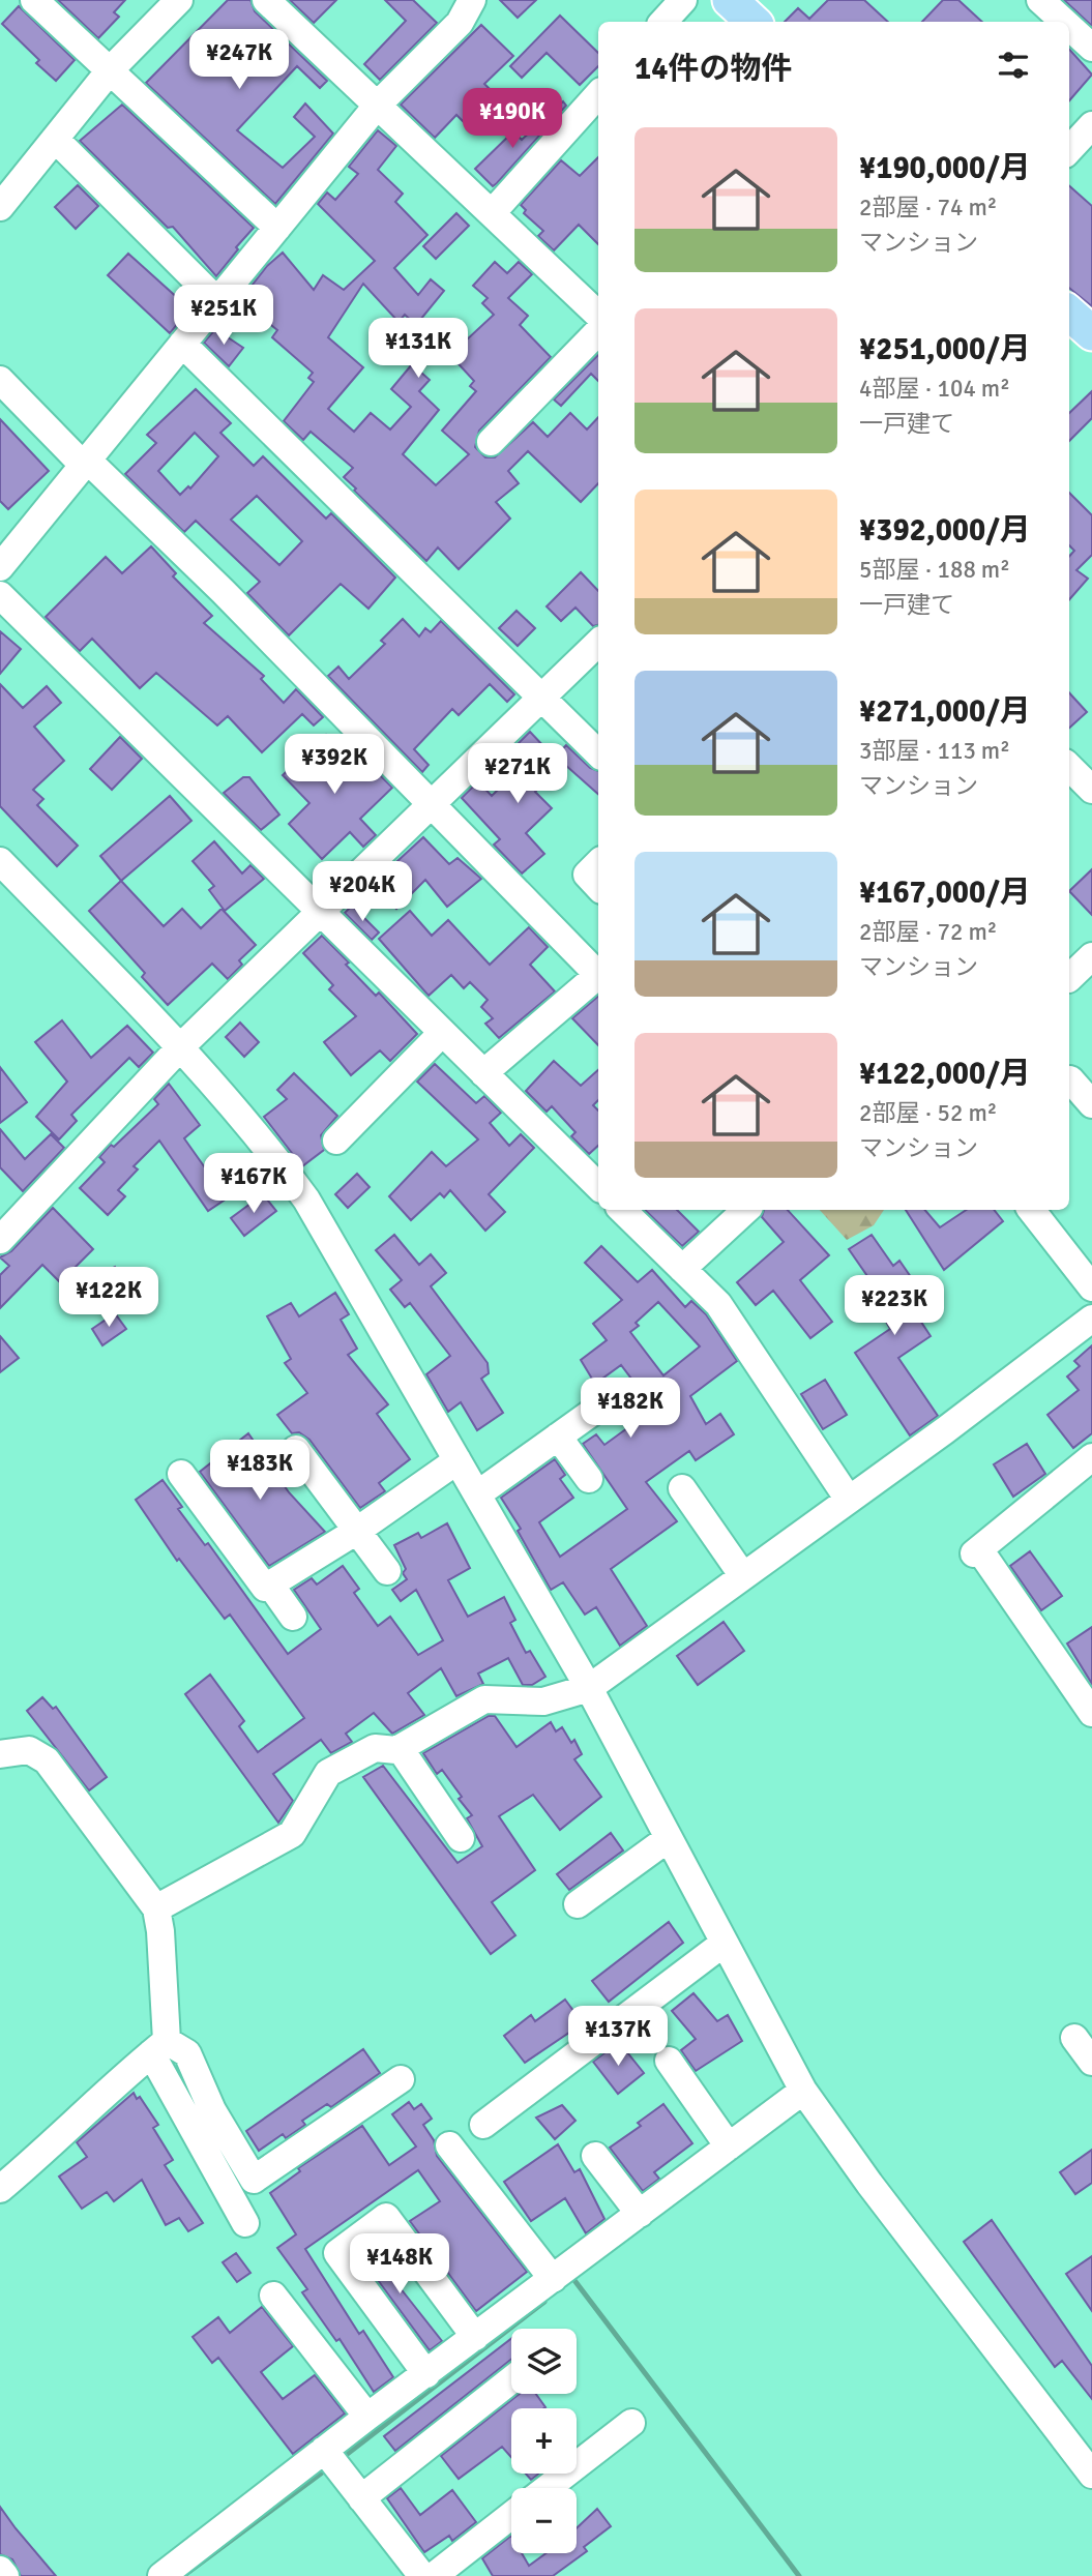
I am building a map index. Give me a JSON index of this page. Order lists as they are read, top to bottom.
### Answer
{
  "page": {
    "heading": "14件の物件",
    "price": [
      "¥247K",
      "¥190K",
      "¥251K",
      "¥131K",
      "¥392K",
      "¥271K",
      "¥204K",
      "¥167K",
      "¥122K",
      "¥223K",
      "¥182K",
      "¥183K",
      "¥137K",
      "¥148K"
    ],
    "list": [
      {
        "name": "¥190,000/月",
        "note": "2部屋 · 74 m² · マンション"
      },
      {
        "name": "¥251,000/月",
        "note": "4部屋 · 104 m² · 一戸建て"
      },
      {
        "name": "¥392,000/月",
        "note": "5部屋 · 188 m² · 一戸建て"
      },
      {
        "name": "¥271,000/月",
        "note": "3部屋 · 113 m² · マンション"
      },
      {
        "name": "¥167,000/月",
        "note": "2部屋 · 72 m² · マンション"
      },
      {
        "name": "¥122,000/月",
        "note": "2部屋 · 52 m² · マンション"
      }
    ],
    "map_buttons": ["+", "−"]
  }
}
